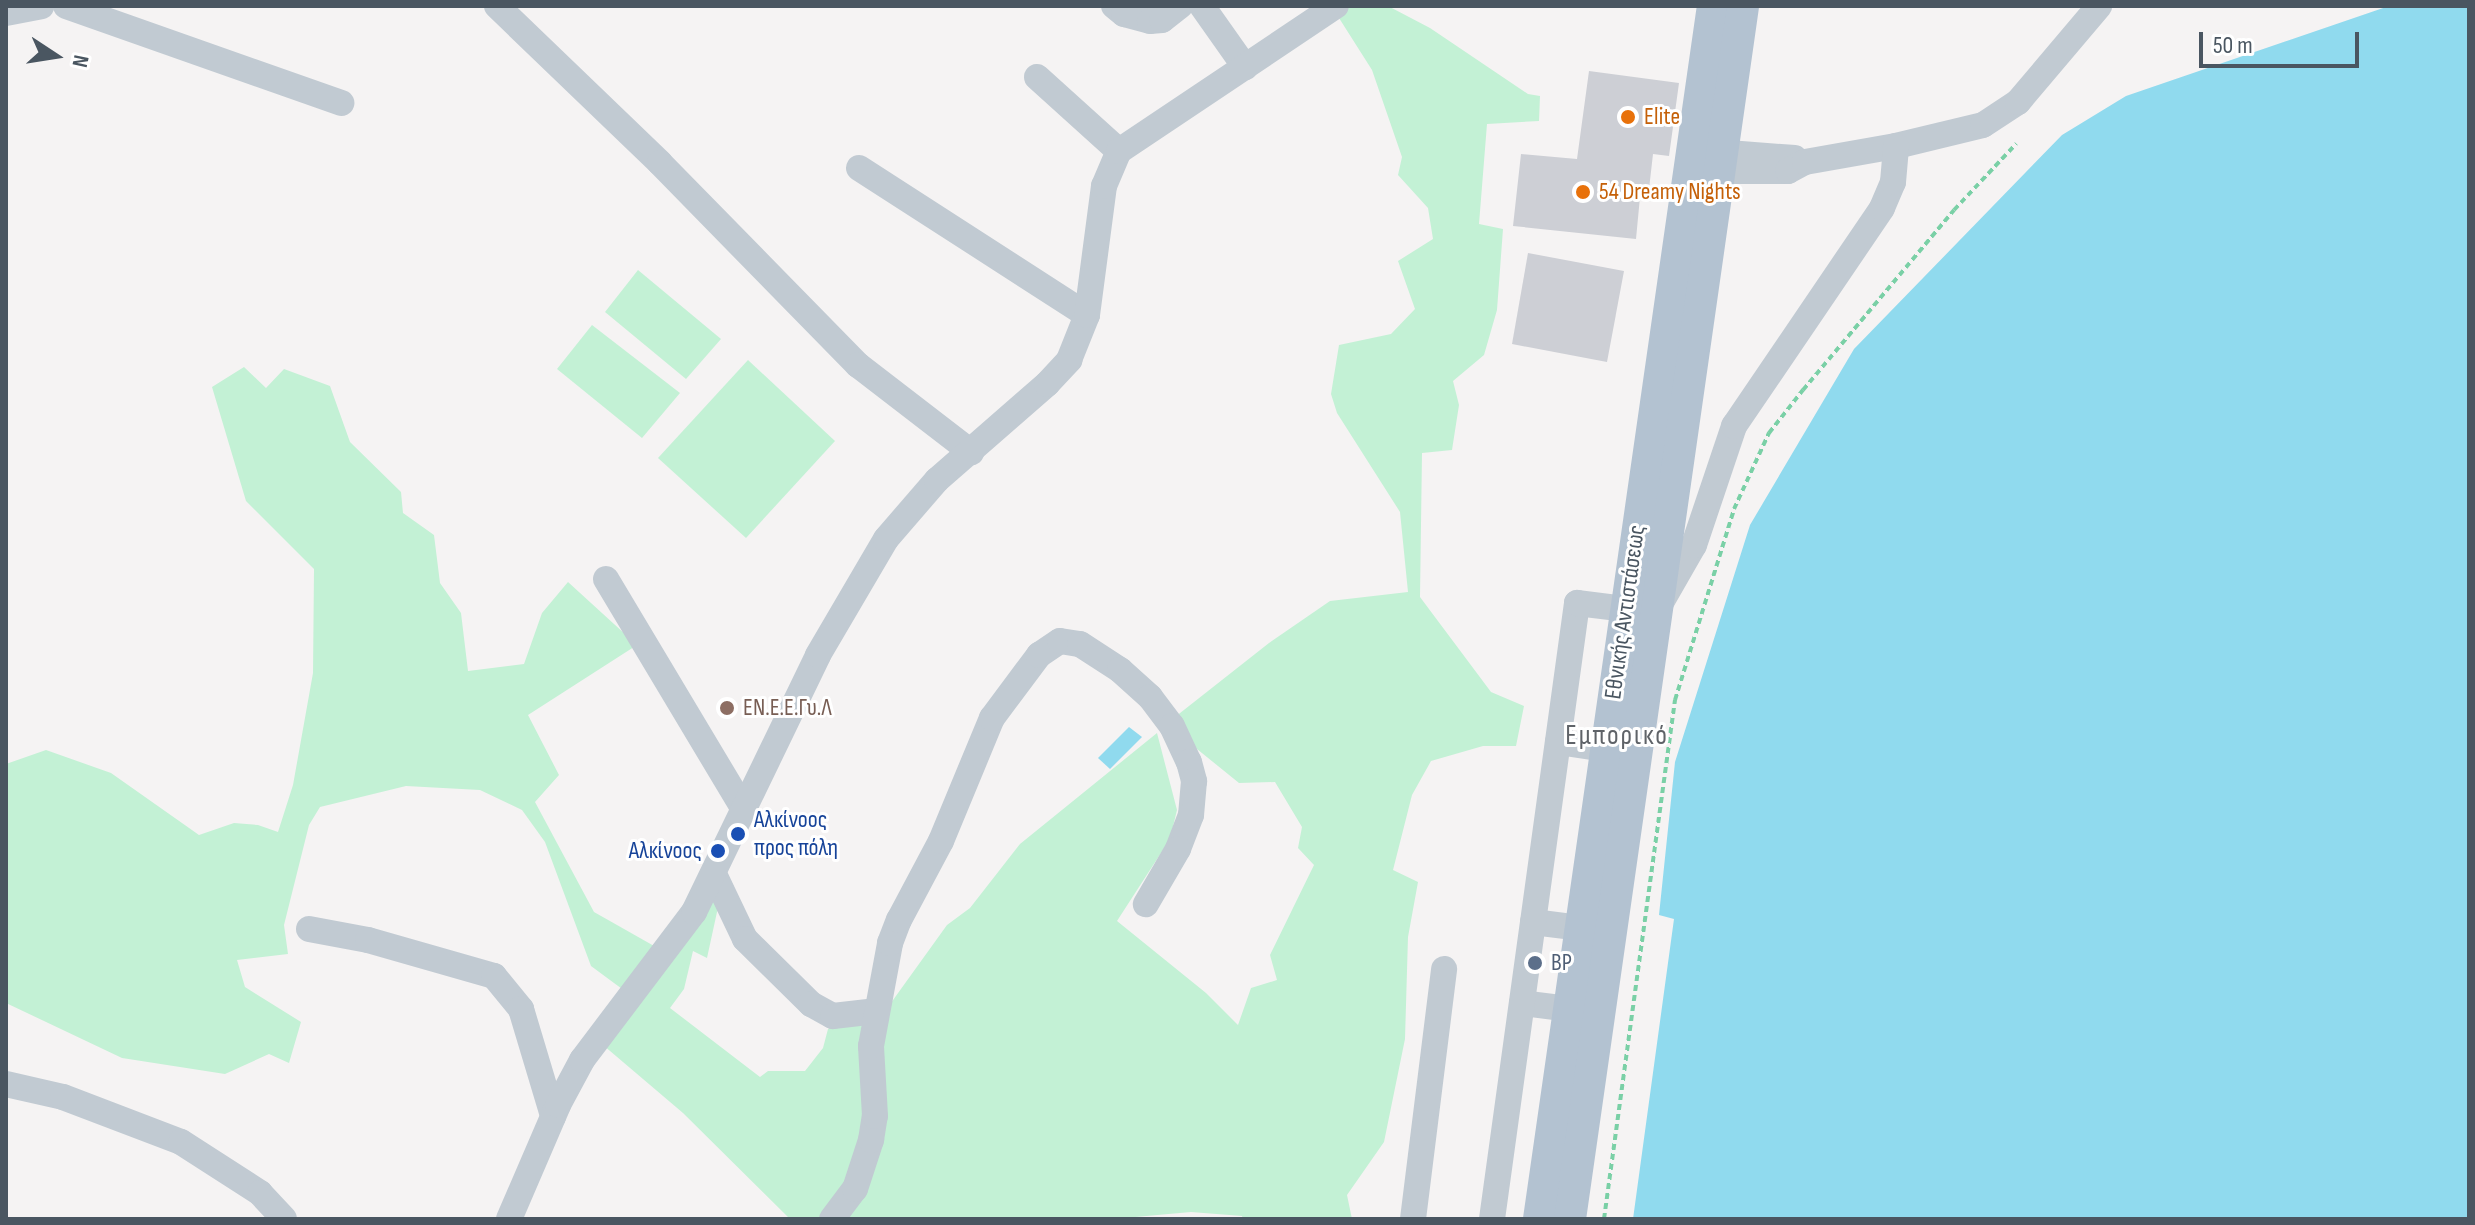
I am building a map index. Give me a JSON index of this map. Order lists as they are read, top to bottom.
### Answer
{
  "streets": {
    "main road": ["Εθνικής Αντιστάσεως"]
  },
  "districts": ["Εμπορικό"],
  "places": [
    "Elite",
    "54 Dreamy Nights",
    "ΕΝ.Ε.Ε.Γυ.Λ",
    "Αλκίνοος προς πόλη",
    "Αλκίνοος",
    "BP"
  ],
  "scale_bar": "50 m",
  "north": "right"
}
